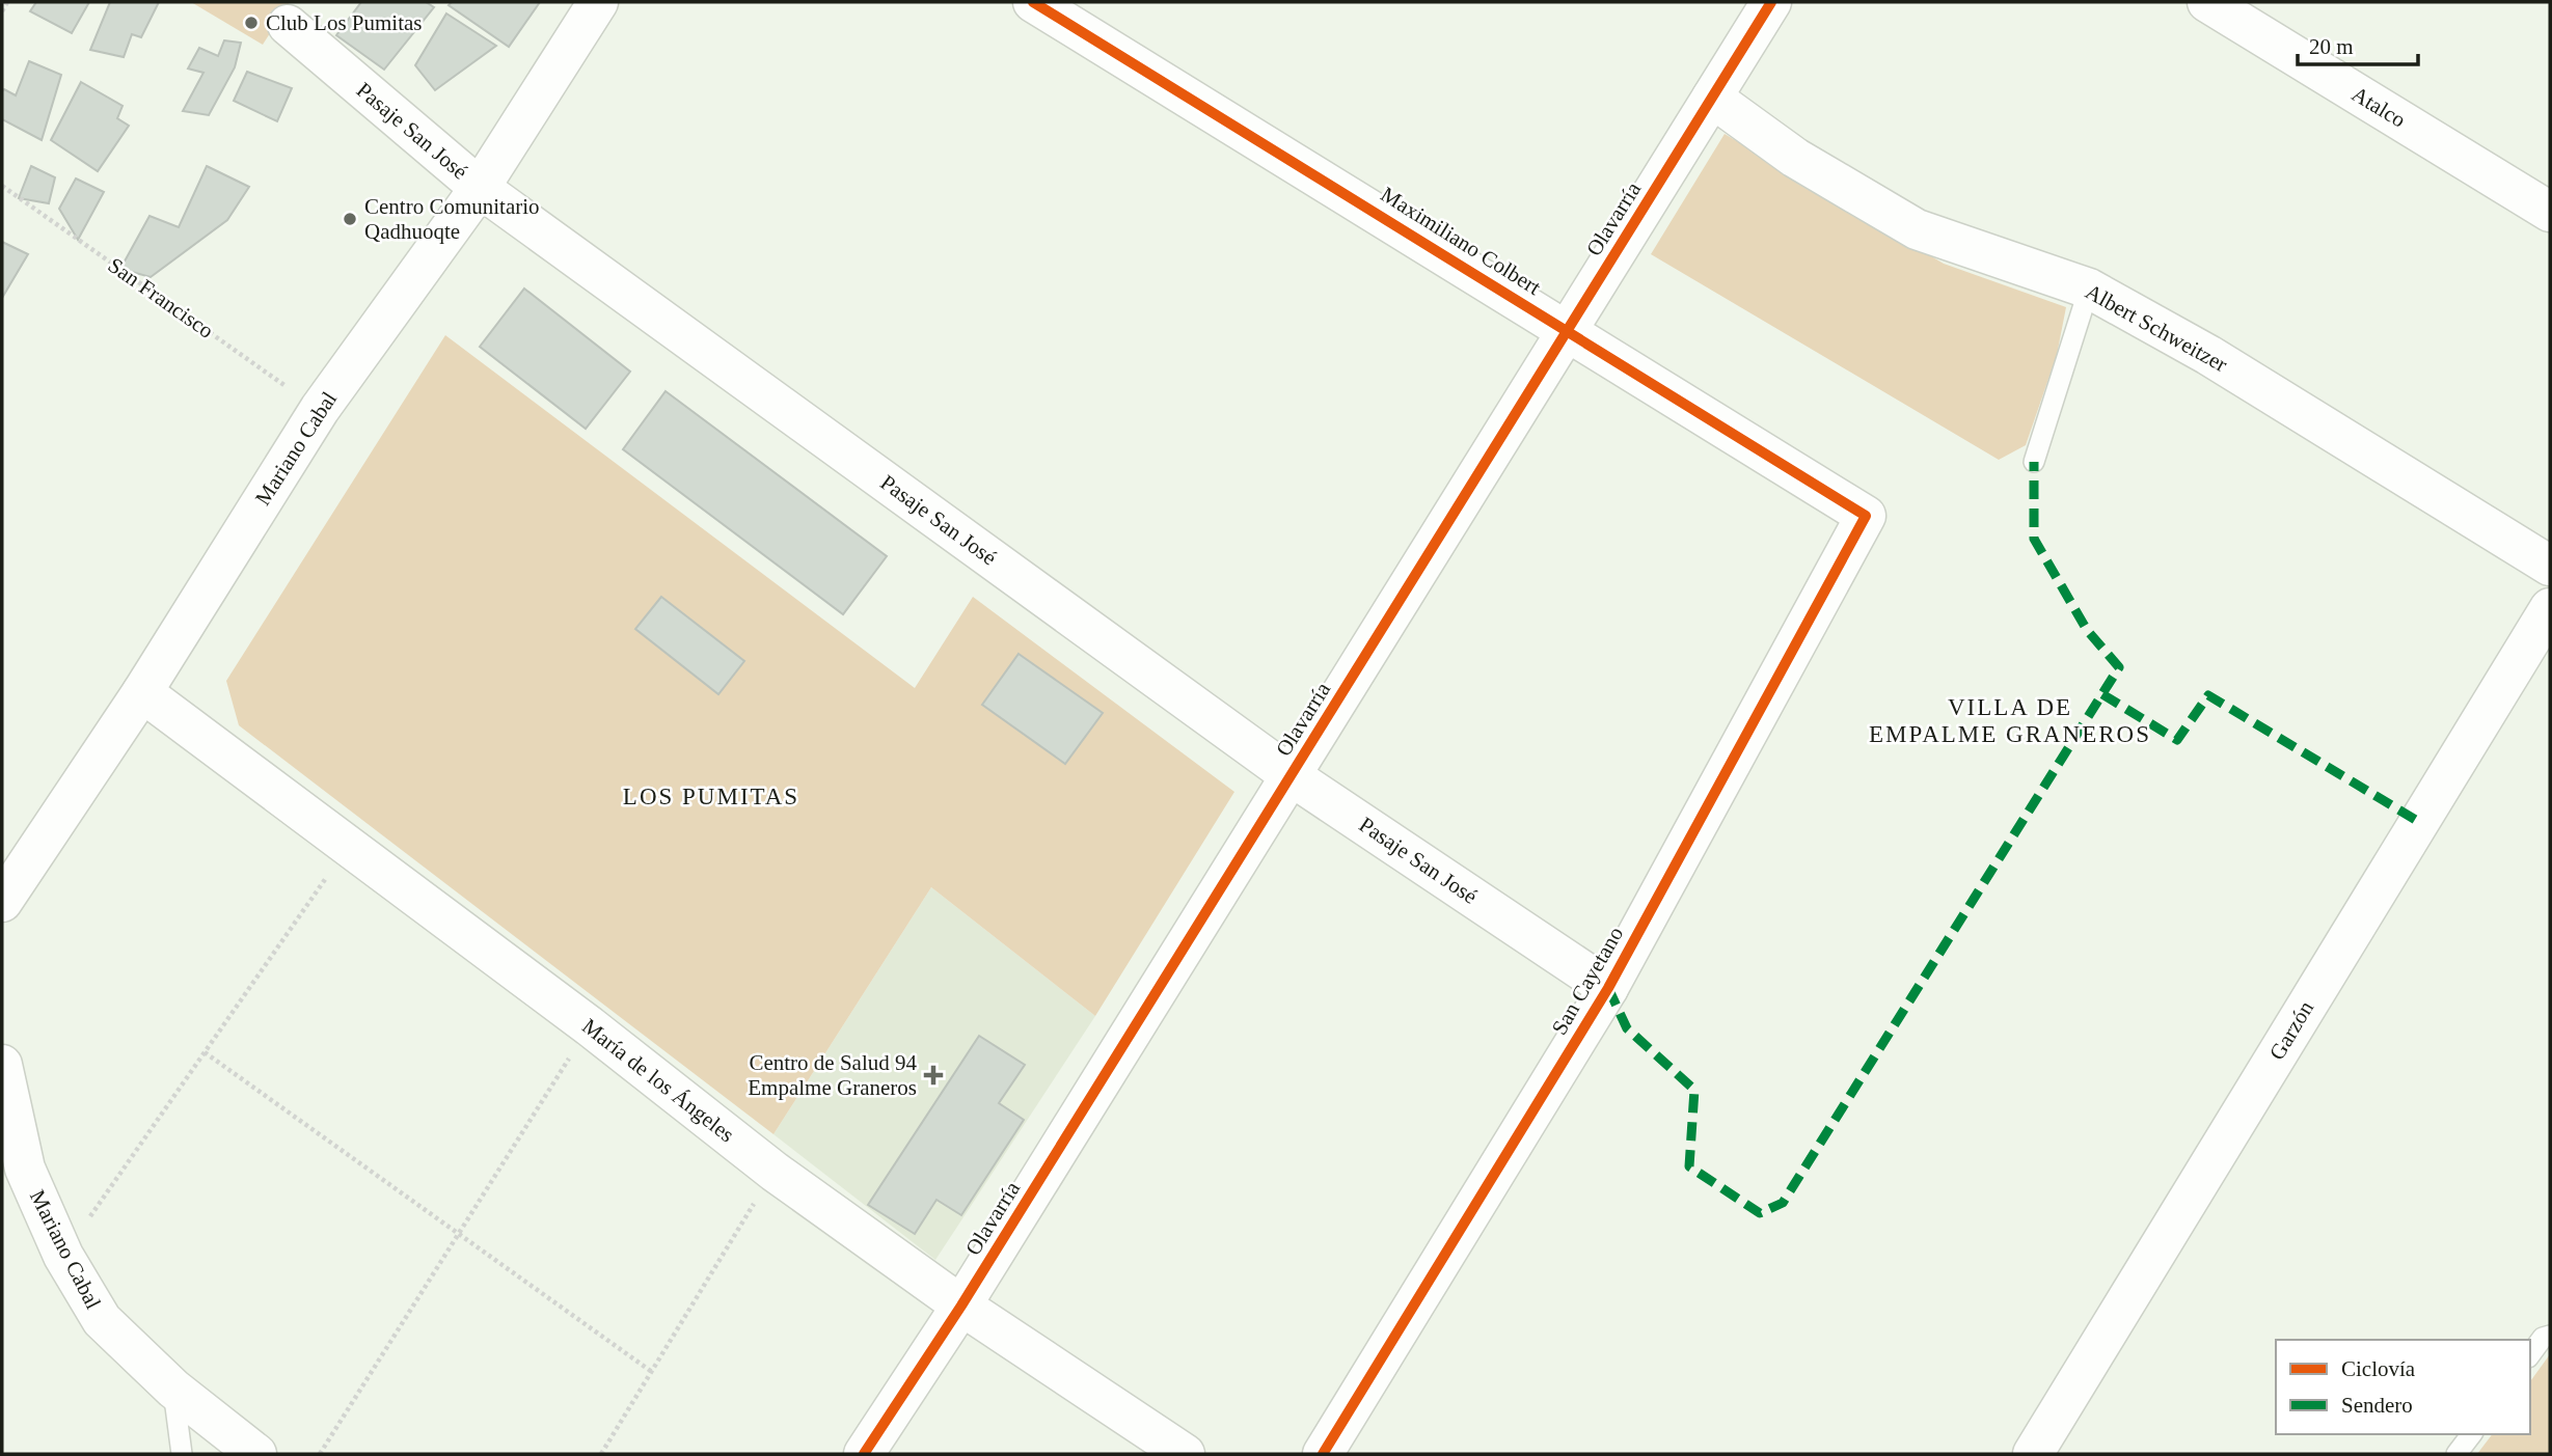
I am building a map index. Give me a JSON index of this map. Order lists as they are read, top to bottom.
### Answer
{
  "streets": {
    "street": [
      "Atalco",
      "Pasaje San José",
      "Olavarría",
      "Maximiliano Colbert",
      "Albert Schweitzer",
      "Mariano Cabal",
      "San Cayetano",
      "Garzón",
      "María de los Ángeles"
    ],
    "path": ["San Francisco"]
  },
  "crossings": [
    ["Pasaje San José", "Olavarría"],
    ["Pasaje San José", "Mariano Cabal"],
    ["Pasaje San José", "San Cayetano"],
    ["Olavarría", "Maximiliano Colbert"],
    ["Olavarría", "Albert Schweitzer"],
    ["Olavarría", "María de los Ángeles"],
    ["Maximiliano Colbert", "San Cayetano"],
    ["San Francisco", "Mariano Cabal"],
    ["Mariano Cabal", "María de los Ángeles"]
  ],
  "districts": ["VILLA DE EMPALME GRANEROS", "LOS PUMITAS"],
  "places": {
    "other": ["Club Los Pumitas", "Centro Comunitario Qadhuoqte"],
    "health": ["Centro de Salud 94 Empalme Graneros"]
  },
  "legend": ["Ciclovía", "Sendero"],
  "scale_bar": "20 m"
}
